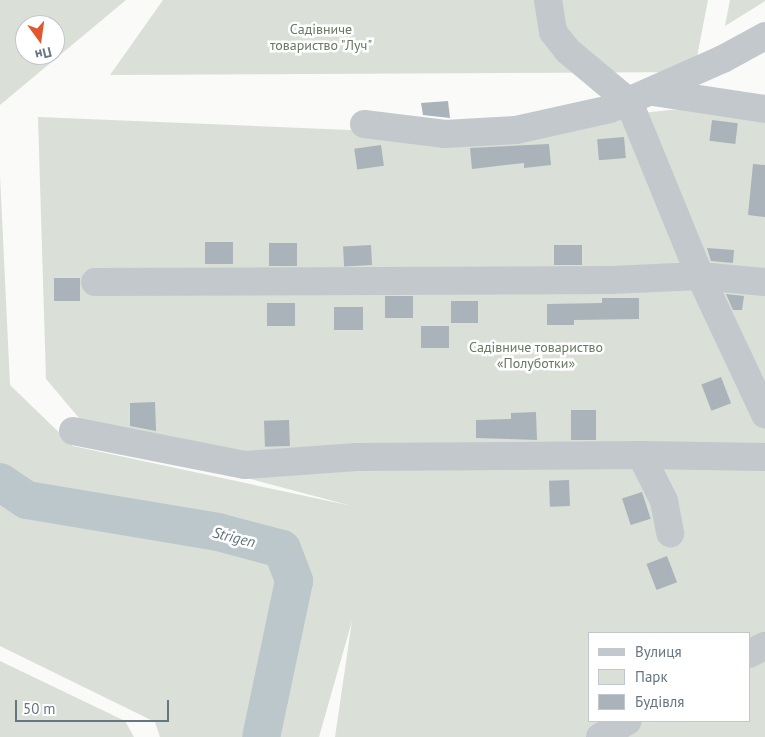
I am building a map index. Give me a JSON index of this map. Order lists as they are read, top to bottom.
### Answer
{
  "water": ["Strigen"],
  "parks": ["Садівниче товариство \"Луч\"", "Садівниче товариство «Полуботки»"],
  "legend": ["Вулиця", "Парк", "Будівля"],
  "scale_bar": "50 m",
  "north": "bottom"
}
